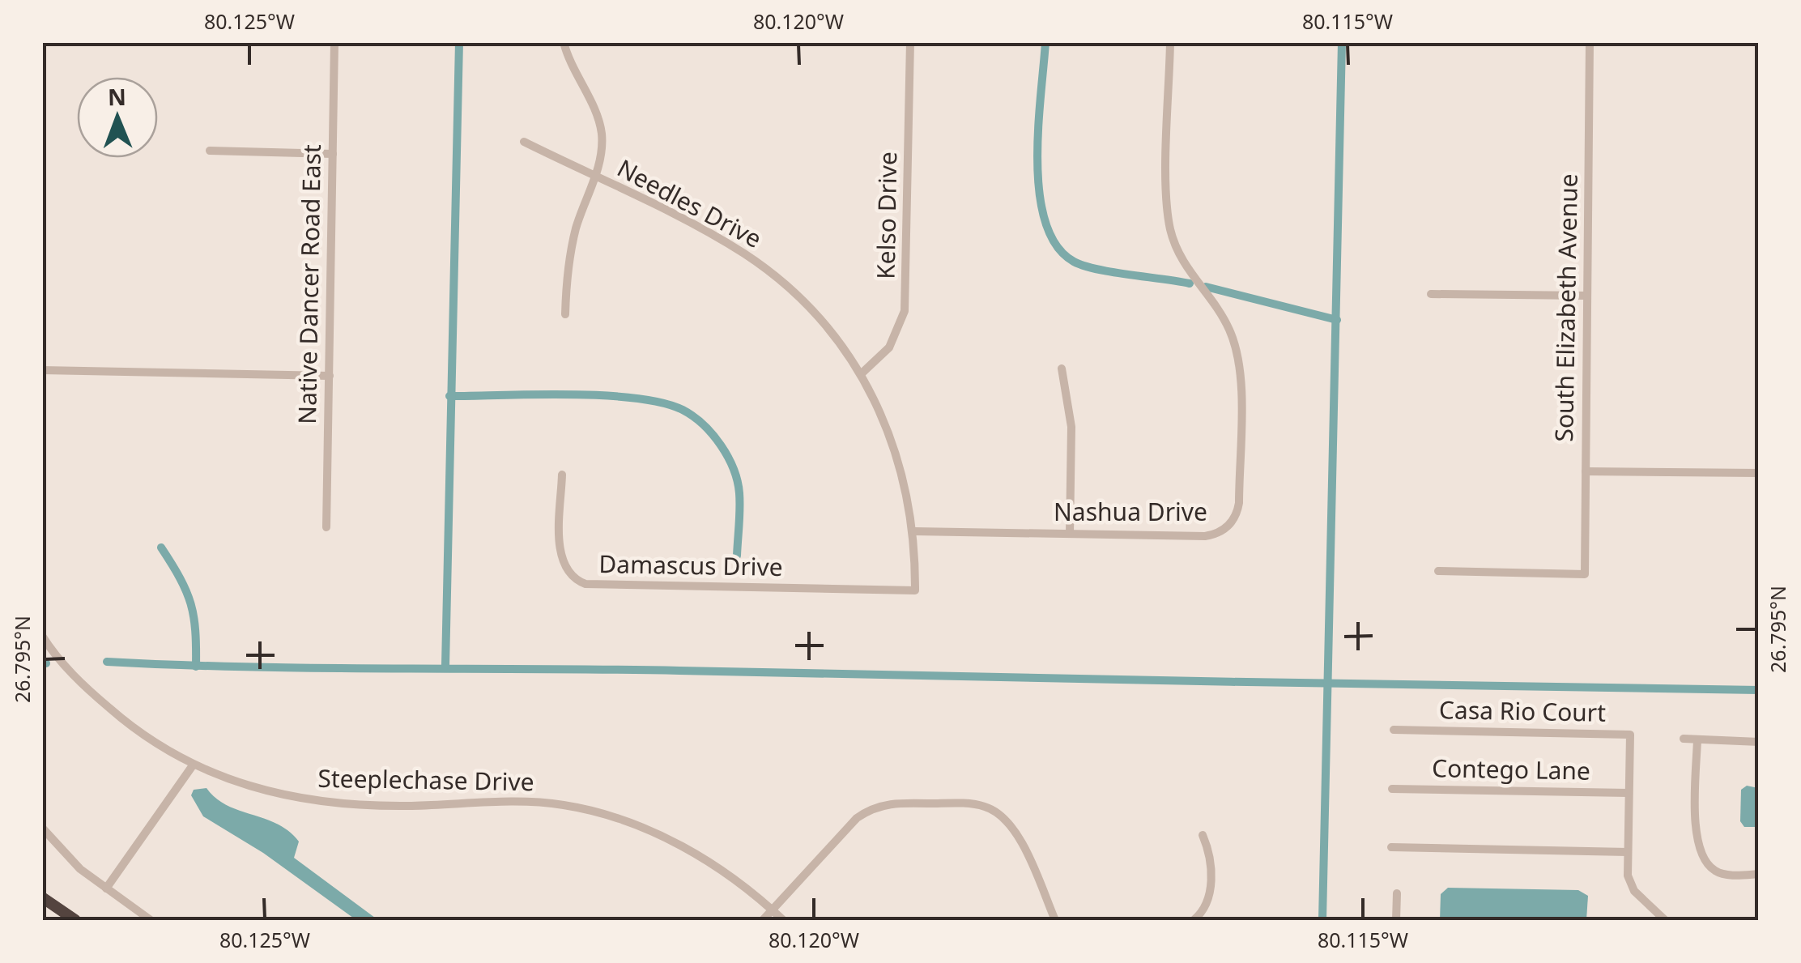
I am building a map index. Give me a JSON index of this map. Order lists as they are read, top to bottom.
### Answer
{
  "streets": {
    "street": [
      "Needles Drive",
      "Kelso Drive",
      "Native Dancer Road East",
      "South Elizabeth Avenue",
      "Nashua Drive",
      "Damascus Drive",
      "Casa Rio Court",
      "Contego Lane",
      "Steeplechase Drive"
    ]
  },
  "crossings": [
    ["Needles Drive", "Kelso Drive"],
    ["Needles Drive", "Nashua Drive"],
    ["Needles Drive", "Damascus Drive"],
    ["Casa Rio Court", "Contego Lane"]
  ],
  "north": "top",
  "coordinates": [
    "80.125°W",
    "80.120°W",
    "80.115°W",
    "26.795°N"
  ]
}
